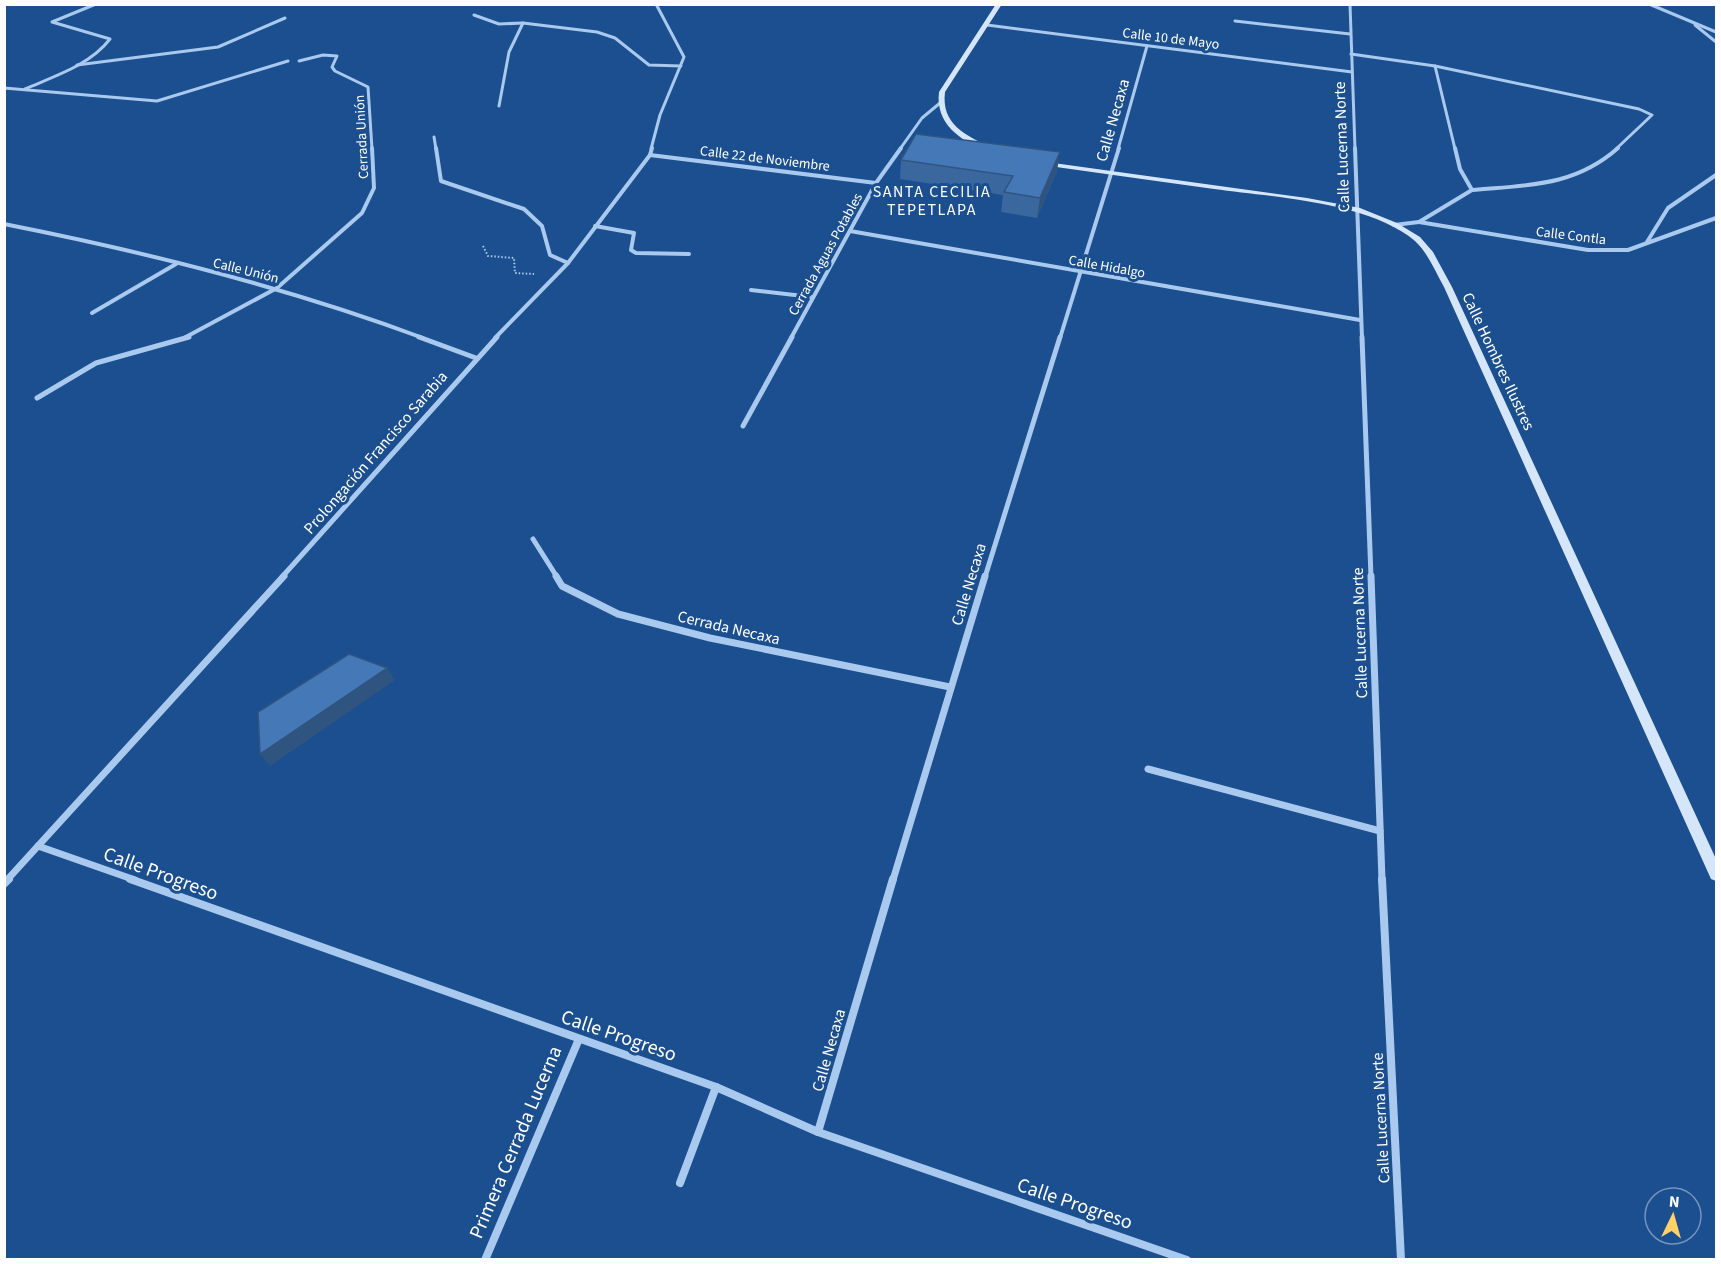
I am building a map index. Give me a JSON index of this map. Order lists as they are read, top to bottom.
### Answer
{
  "streets": {
    "main road": ["Calle Hombres Ilustres"],
    "street": [
      "Calle 10 de Mayo",
      "Calle Necaxa",
      "Cerrada Unión",
      "Calle Lucerna Norte",
      "Calle 22 de Noviembre",
      "Calle Contla",
      "Cerrada Aguas Potables",
      "Calle Hidalgo",
      "Calle Unión",
      "Prolongación Francisco Sarabia",
      "Cerrada Necaxa",
      "Calle Progreso",
      "Primera Cerrada Lucerna"
    ]
  },
  "crossings": [
    ["Calle 10 de Mayo", "Calle Necaxa"],
    ["Calle 10 de Mayo", "Calle Lucerna Norte"],
    ["Calle Necaxa", "Calle Hidalgo"],
    ["Calle Necaxa", "Calle Hombres Ilustres"],
    ["Calle Necaxa", "Cerrada Necaxa"],
    ["Calle Necaxa", "Calle Progreso"],
    ["Cerrada Unión", "Calle Unión"],
    ["Calle Lucerna Norte", "Calle Hidalgo"],
    ["Calle Lucerna Norte", "Calle Hombres Ilustres"],
    ["Calle 22 de Noviembre", "Cerrada Aguas Potables"],
    ["Calle 22 de Noviembre", "Prolongación Francisco Sarabia"],
    ["Cerrada Aguas Potables", "Calle Hidalgo"],
    ["Calle Unión", "Prolongación Francisco Sarabia"],
    ["Prolongación Francisco Sarabia", "Calle Progreso"],
    ["Calle Progreso", "Primera Cerrada Lucerna"]
  ],
  "districts": ["SANTA CECILIA TEPETLAPA"],
  "north": "top"
}
